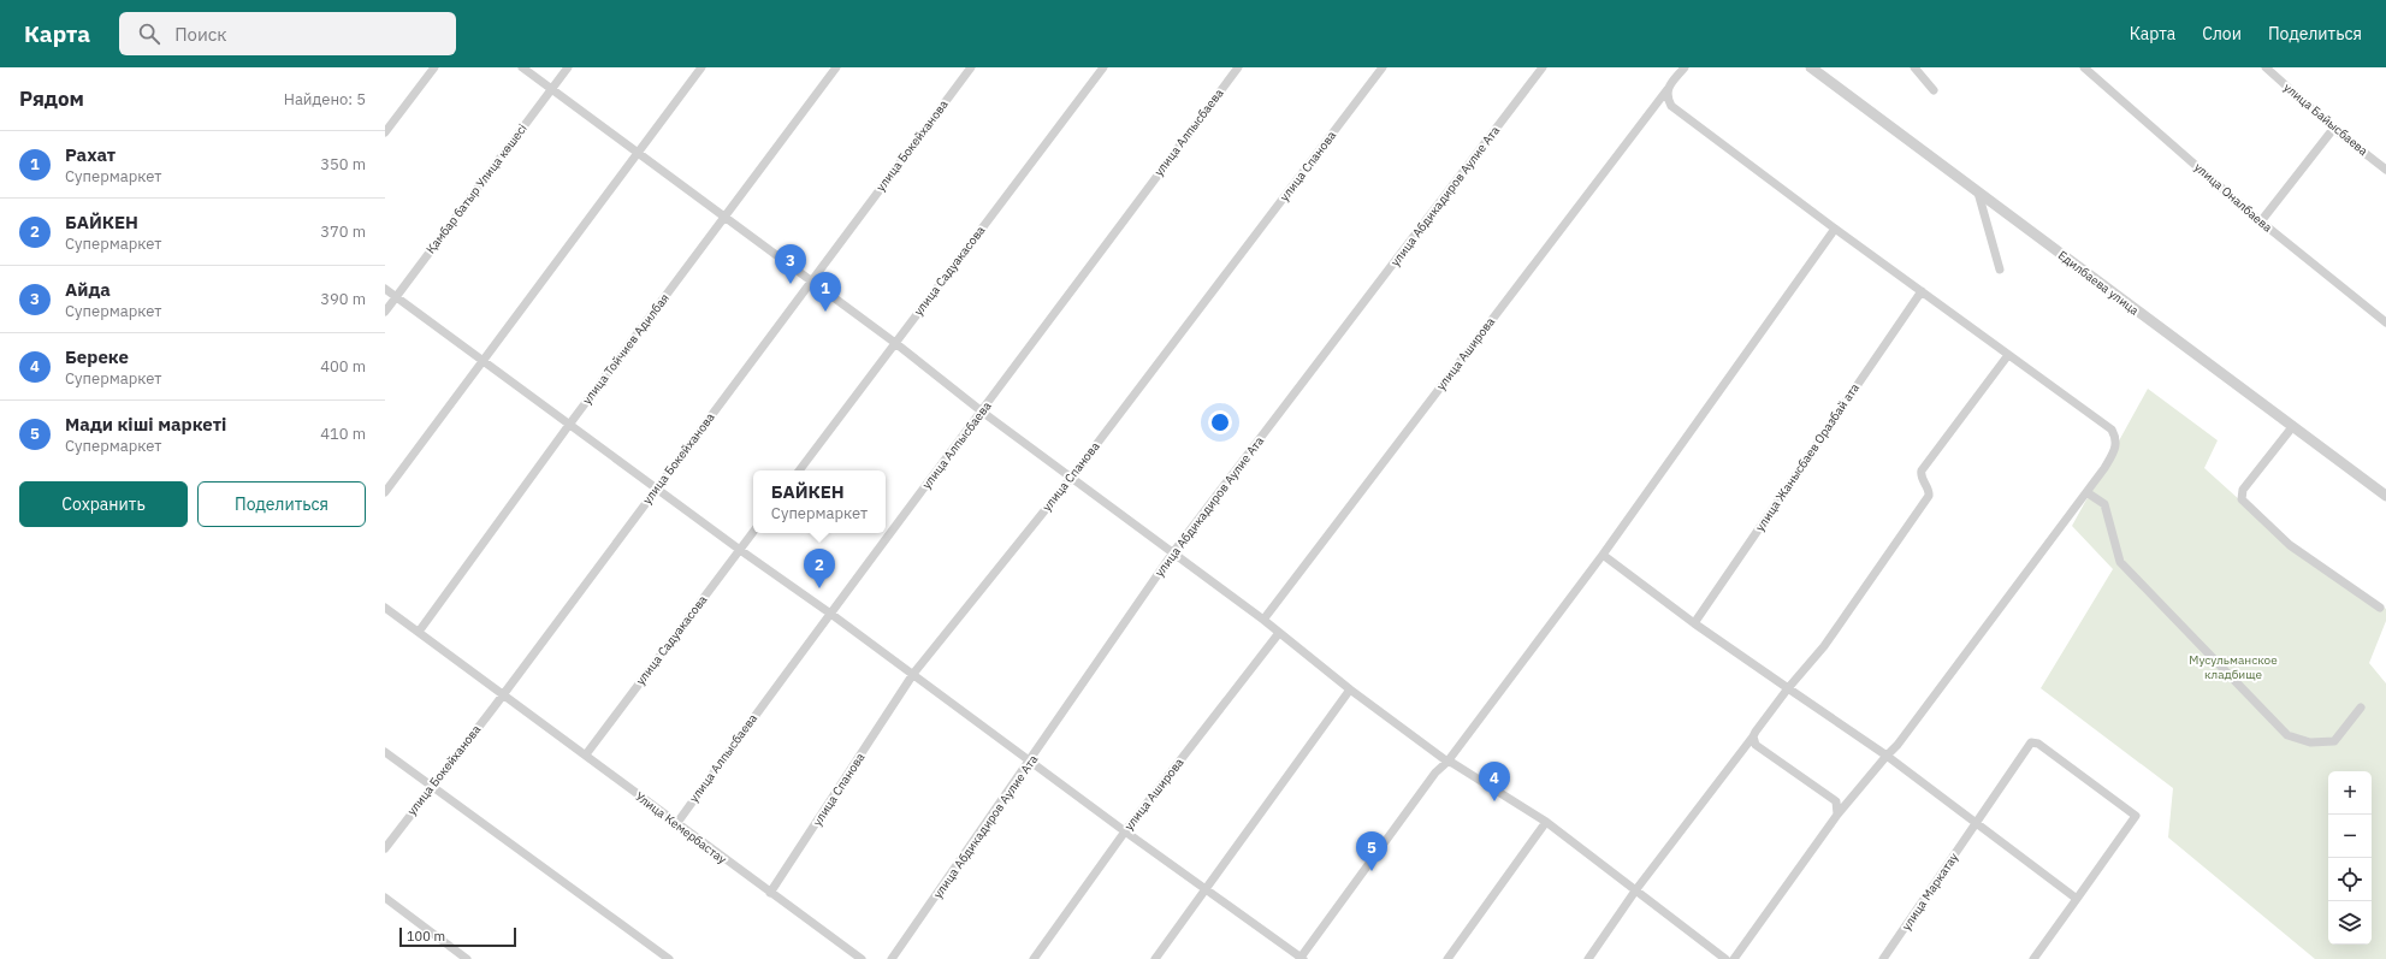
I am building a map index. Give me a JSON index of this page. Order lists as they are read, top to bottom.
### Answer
{
  "streets": {
    "street": [
      "улица Байысбаева",
      "улица Алпысбаева",
      "улица Бокейханова",
      "улица Спанова",
      "Қамбар батыр Улица көшесі",
      "улица Абдикадиров Аулие Ата",
      "улица Оналбаева",
      "улица Садуакасова",
      "Едилбаева улица",
      "улица Тойчиев Адилбая",
      "улица Аширова",
      "улица Жанысбаев Оразбай ата",
      "Улица Кемербастау",
      "улица Маркатау"
    ]
  },
  "crossings": [
    ["улица Алпысбаева", "Улица Кемербастау"],
    ["улица Бокейханова", "Улица Кемербастау"],
    ["улица Спанова", "Улица Кемербастау"],
    ["улица Садуакасова", "Улица Кемербастау"],
    ["улица Тойчиев Адилбая", "Улица Кемербастау"]
  ],
  "parks": ["Мусульманское кладбище"],
  "scale_bar": "100 m",
  "page": {
    "header": "Карта",
    "search": "Поиск",
    "nav": ["Карта", "Слои", "Поделиться"],
    "heading": ["Рядом", "Найдено: 5"],
    "list": [
      {
        "mark": "1",
        "name": "Рахат",
        "note": "Супермаркет",
        "value": "350 m"
      },
      {
        "mark": "2",
        "name": "БАЙКЕН",
        "note": "Супермаркет",
        "value": "370 m"
      },
      {
        "mark": "3",
        "name": "Айда",
        "note": "Супермаркет",
        "value": "390 m"
      },
      {
        "mark": "4",
        "name": "Береке",
        "note": "Супермаркет",
        "value": "400 m"
      },
      {
        "mark": "5",
        "name": "Мади кіші маркеті",
        "note": "Супермаркет",
        "value": "410 m"
      }
    ],
    "pins": [
      "3",
      "1",
      "2",
      "4",
      "5"
    ],
    "buttons": ["Сохранить", "Поделиться"],
    "popup": ["БАЙКЕН", "Супермаркет"],
    "map_buttons": ["+", "−"],
    "scale": "100 m"
  }
}
